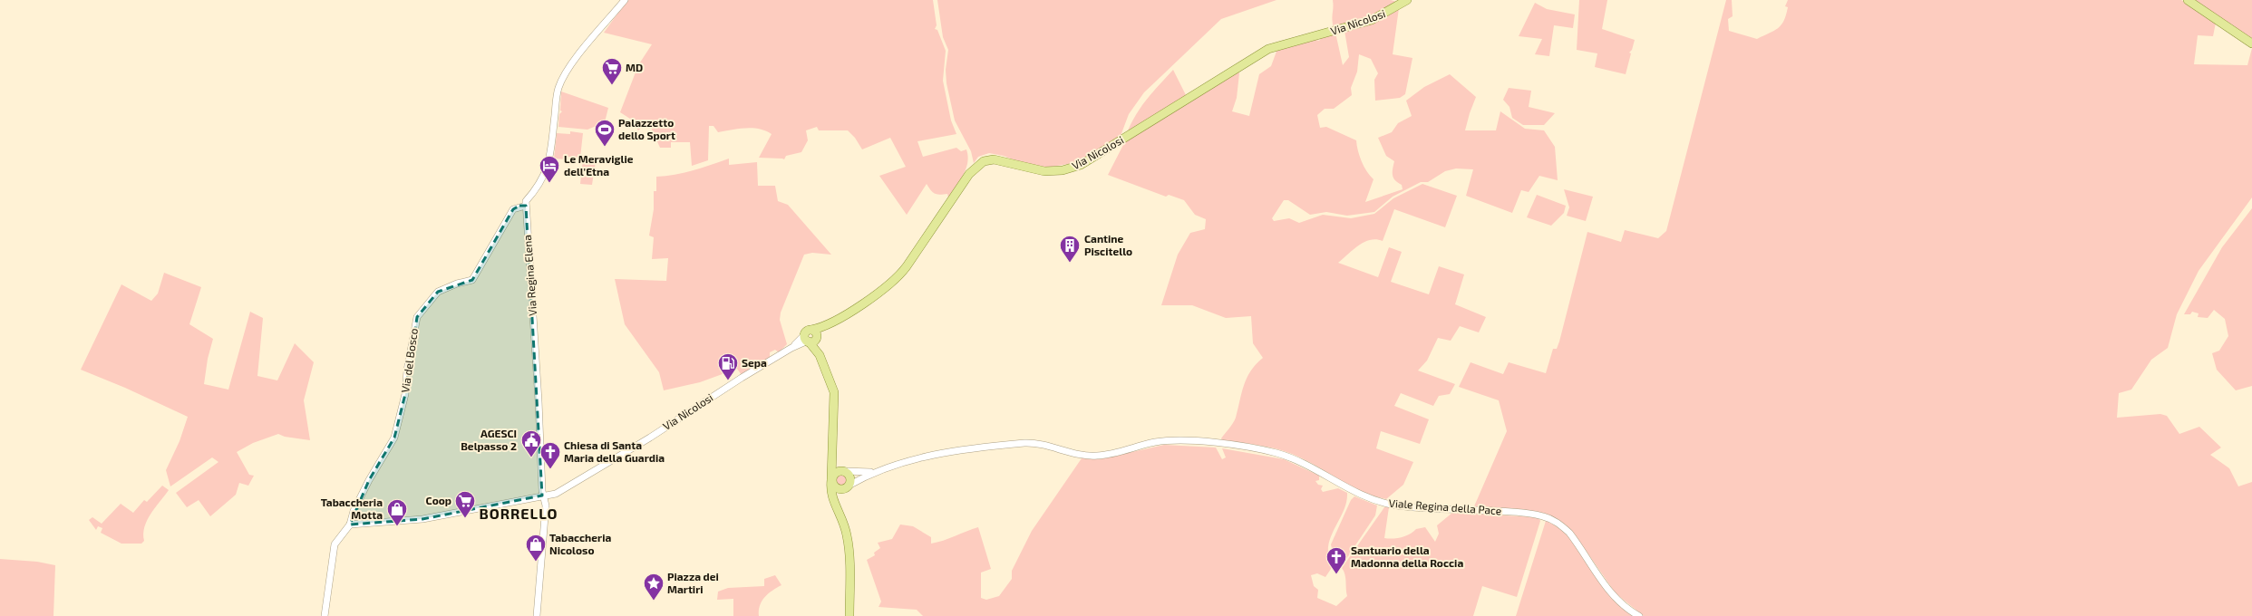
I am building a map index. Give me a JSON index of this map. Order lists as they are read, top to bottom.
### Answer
{
  "streets": {
    "main road": ["Via Nicolosi"],
    "street": ["Via Regina Elena", "Via del Bosco", "Viale Regina della Pace"]
  },
  "crossings": [
    ["Via Regina Elena", "Via del Bosco"]
  ],
  "districts": ["BORRELLO"],
  "places": {
    "supermarket": ["MD", "Coop"],
    "sports": ["Palazzetto dello Sport"],
    "hotel": ["Le Meraviglie dell'Etna"],
    "building": ["Cantine Piscitello"],
    "fuel station": ["Sepa"],
    "public building": ["AGESCI Belpasso 2"],
    "church": ["Chiesa di Santa Maria della Guardia", "Santuario della Madonna della Roccia"],
    "shop": ["Tabaccheria Motta", "Tabaccheria Nicoloso"],
    "place": ["Piazza dei Martiri"]
  }
}
